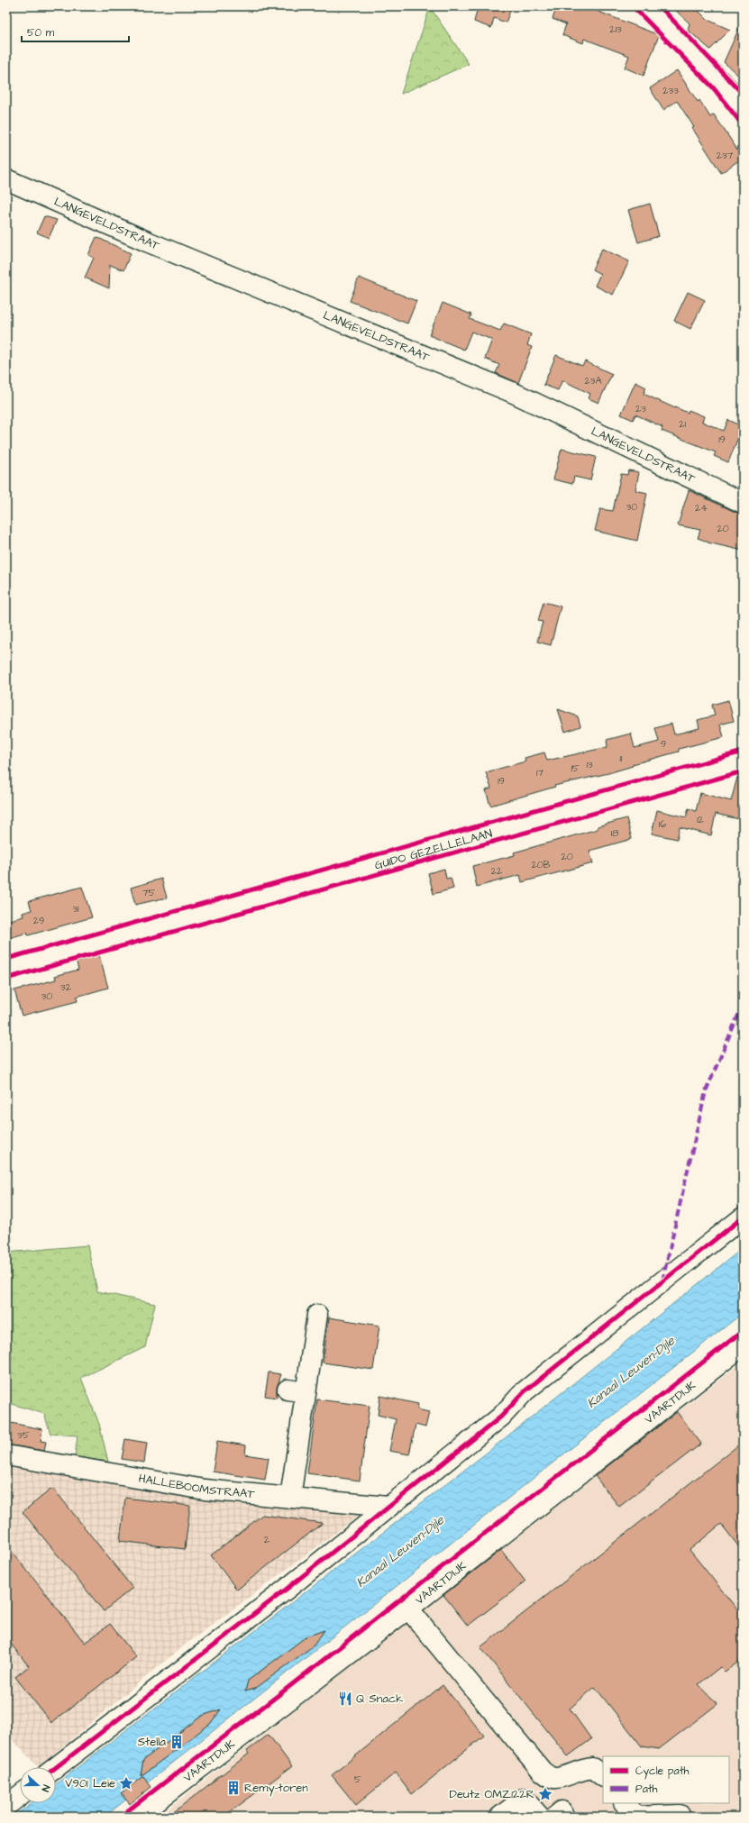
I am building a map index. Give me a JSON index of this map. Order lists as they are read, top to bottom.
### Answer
{
  "streets": {
    "street": [
      "LANGEVELDSTRAAT",
      "GUIDO GEZELLELAAN",
      "VAARTDIJK",
      "HALLEBOOMSTRAAT"
    ]
  },
  "water": ["Kanaal Leuven-Dijle"],
  "places": {
    "restaurant": ["Q Snack"],
    "building": ["Stella", "Remy-toren"],
    "place": ["V901 Leie", "Deutz OMZ122R"]
  },
  "house_numbers": [
    "213",
    "233",
    "237",
    "23A",
    "23",
    "21",
    "19",
    "30",
    "24",
    "20",
    "9",
    "11",
    "13",
    "15",
    "17",
    "19",
    "12",
    "16",
    "18",
    "20",
    "20B",
    "22",
    "75",
    "31",
    "29",
    "32",
    "30",
    "35",
    "2",
    "5"
  ],
  "legend": ["Cycle path", "Path"],
  "scale_bar": "50 m",
  "north": "right"
}
